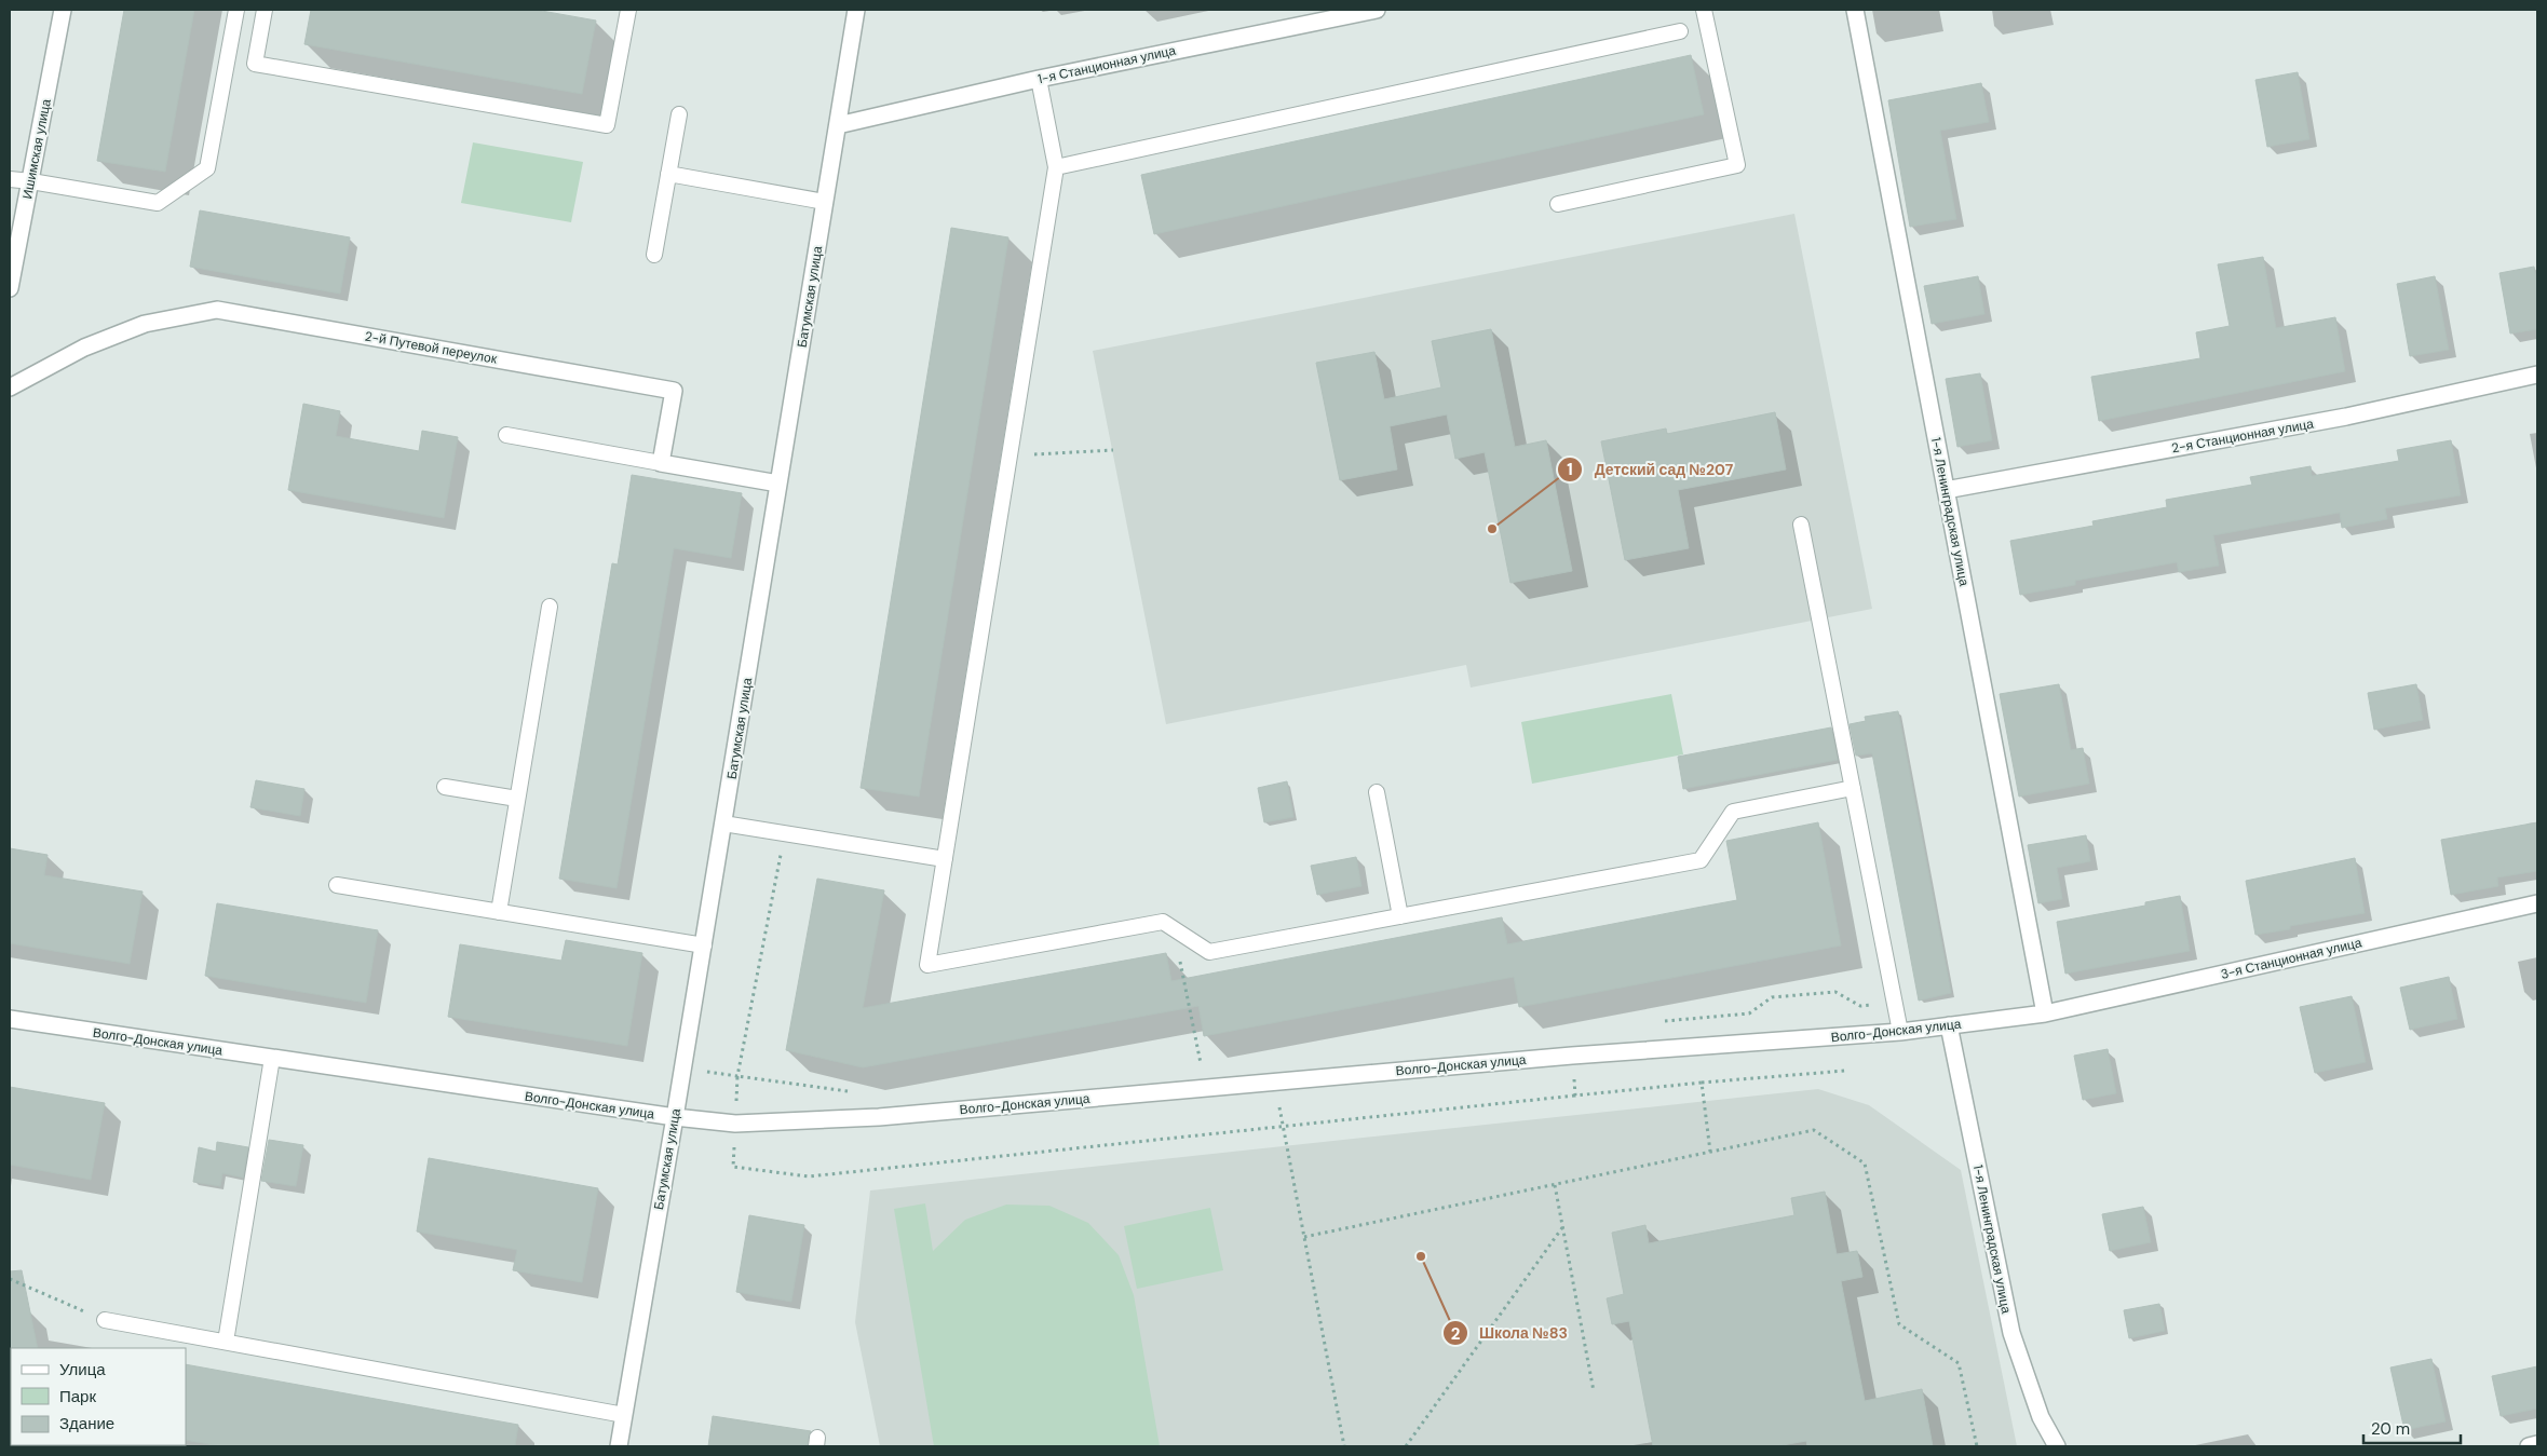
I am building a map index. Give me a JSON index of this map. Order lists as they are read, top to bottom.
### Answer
{
  "streets": {
    "street": [
      "1-я Станционная улица",
      "Ишимская улица",
      "Батумская улица",
      "2-й Путевой переулок",
      "2-я Станционная улица",
      "1-я Ленинградская улица",
      "3-я Станционная улица",
      "Волго-Донская улица"
    ]
  },
  "crossings": [
    ["1-я Станционная улица", "Батумская улица"],
    ["Батумская улица", "Волго-Донская улица"],
    ["2-я Станционная улица", "1-я Ленинградская улица"],
    ["1-я Ленинградская улица", "3-я Станционная улица"],
    ["1-я Ленинградская улица", "Волго-Донская улица"],
    ["3-я Станционная улица", "Волго-Донская улица"]
  ],
  "places": ["Детский сад №207", "Школа №83"],
  "legend": ["Улица", "Парк", "Здание"],
  "scale_bar": "20 m"
}
